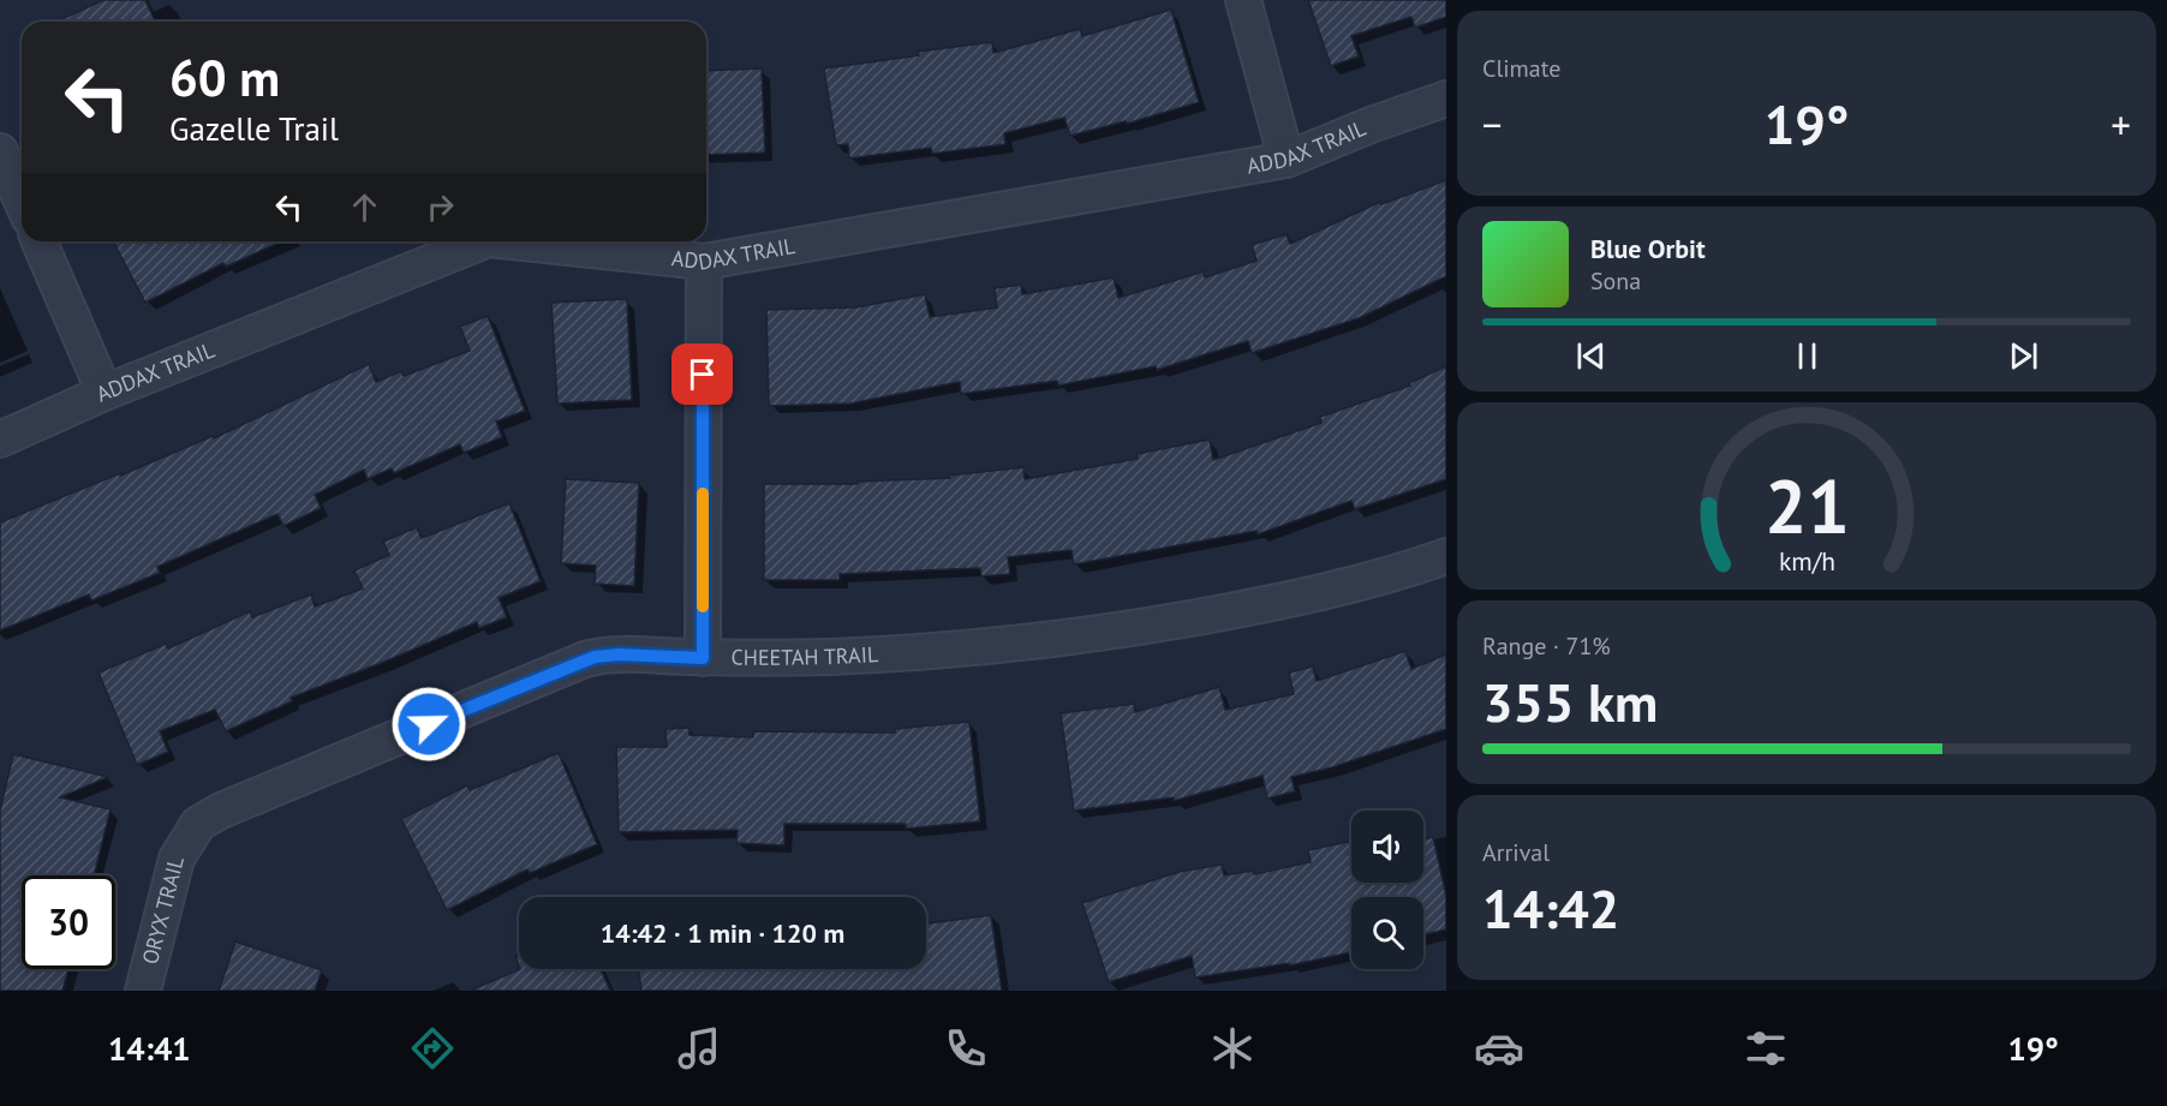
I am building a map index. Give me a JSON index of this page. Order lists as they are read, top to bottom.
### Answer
{
  "streets": {
    "street": ["ADDAX TRAIL", "CHEETAH TRAIL", "ORYX TRAIL"]
  },
  "crossings": [
    ["CHEETAH TRAIL", "ORYX TRAIL"]
  ],
  "page": {
    "tile": [
      "Climate",
      ["Range · 71%", "355 km"],
      ["Arrival", "14:42"]
    ],
    "turn": ["60 m", "Gazelle Trail"],
    "heat": ["−", "19°", "+"],
    "song": ["Blue Orbit", "Sona"],
    "limit": "30",
    "trip": "14:42 · 1 min · 120 m",
    "tabs": ["14:41", "19°"],
    "gauge": ["21", "km/h"]
  }
}
